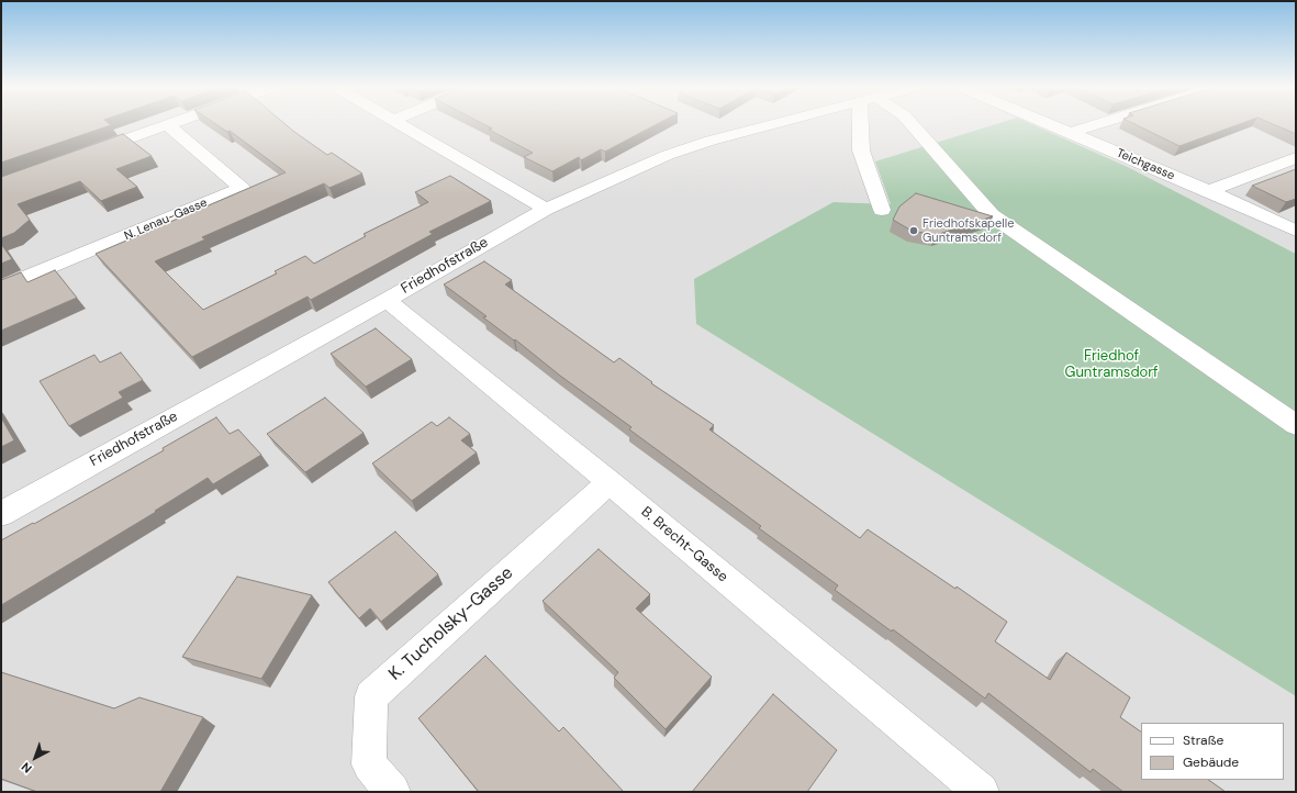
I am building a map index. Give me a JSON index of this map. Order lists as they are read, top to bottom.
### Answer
{
  "streets": {
    "street": [
      "Teichgasse",
      "N. Lenau-Gasse",
      "Friedhofstraße",
      "B. Brecht-Gasse",
      "K. Tucholsky-Gasse"
    ]
  },
  "crossings": [
    ["Friedhofstraße", "B. Brecht-Gasse"],
    ["B. Brecht-Gasse", "K. Tucholsky-Gasse"]
  ],
  "parks": ["Friedhof Guntramsdorf"],
  "places": ["Friedhofskapelle Guntramsdorf"],
  "legend": ["Straße", "Gebäude"],
  "north": "bottom left"
}
